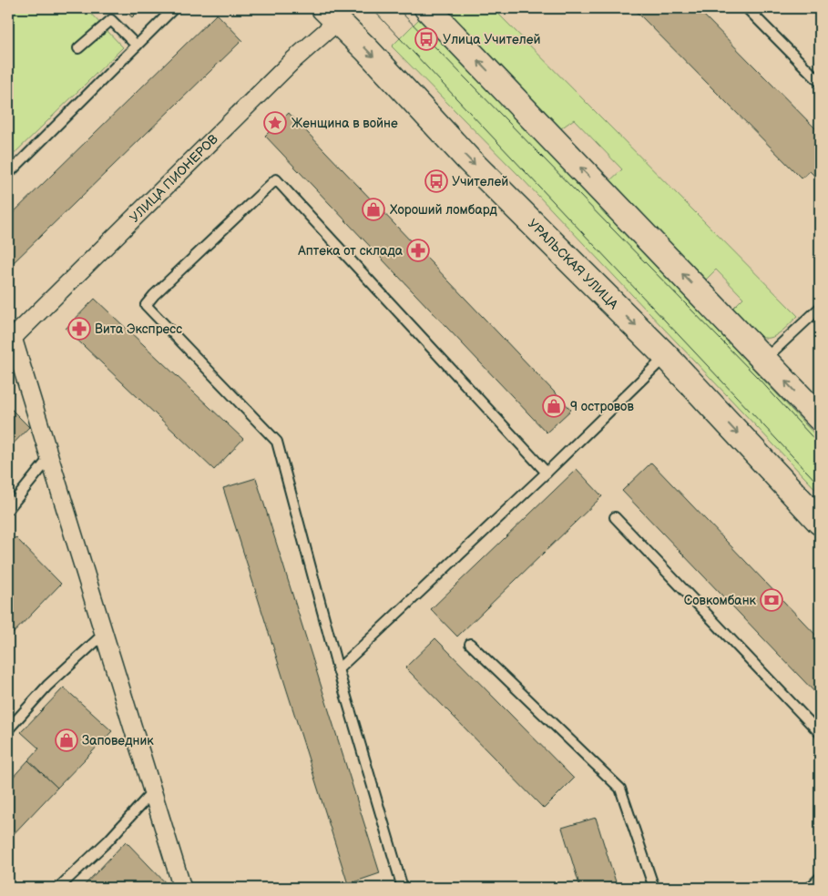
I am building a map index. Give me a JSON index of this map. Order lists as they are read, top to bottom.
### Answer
{
  "streets": {
    "main road": ["УРАЛЬСКАЯ УЛИЦА"],
    "street": ["УЛИЦА ПИОНЕРОВ"]
  },
  "crossings": [
    ["УЛИЦА ПИОНЕРОВ", "УРАЛЬСКАЯ УЛИЦА"]
  ],
  "places": {
    "bus stop": ["Улица Учителей", "Учителей"],
    "place": ["Женщина в войне"],
    "shop": ["Хороший ломбард", "9 островов", "Заповедник"],
    "pharmacy": ["Аптека от склада", "Вита Экспресс"],
    "bank": ["Совкомбанк"]
  }
}
